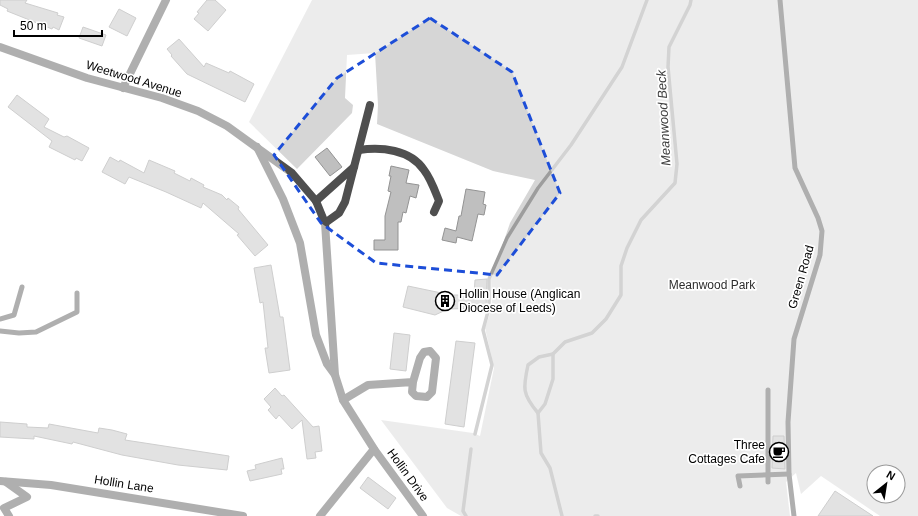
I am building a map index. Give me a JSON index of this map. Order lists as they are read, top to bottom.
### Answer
{
  "streets": {
    "street": ["Weetwood Avenue", "Hollin Drive", "Hollin Lane"],
    "lane": ["Green Road"]
  },
  "crossings": [
    ["Weetwood Avenue", "Hollin Drive"]
  ],
  "water": ["Meanwood Beck"],
  "parks": ["Meanwood Park"],
  "places": {
    "building": ["Hollin House (Anglican Diocese of Leeds)"],
    "cafe": ["Three Cottages Cafe"]
  },
  "scale_bar": "50 m",
  "north": "top right"
}
